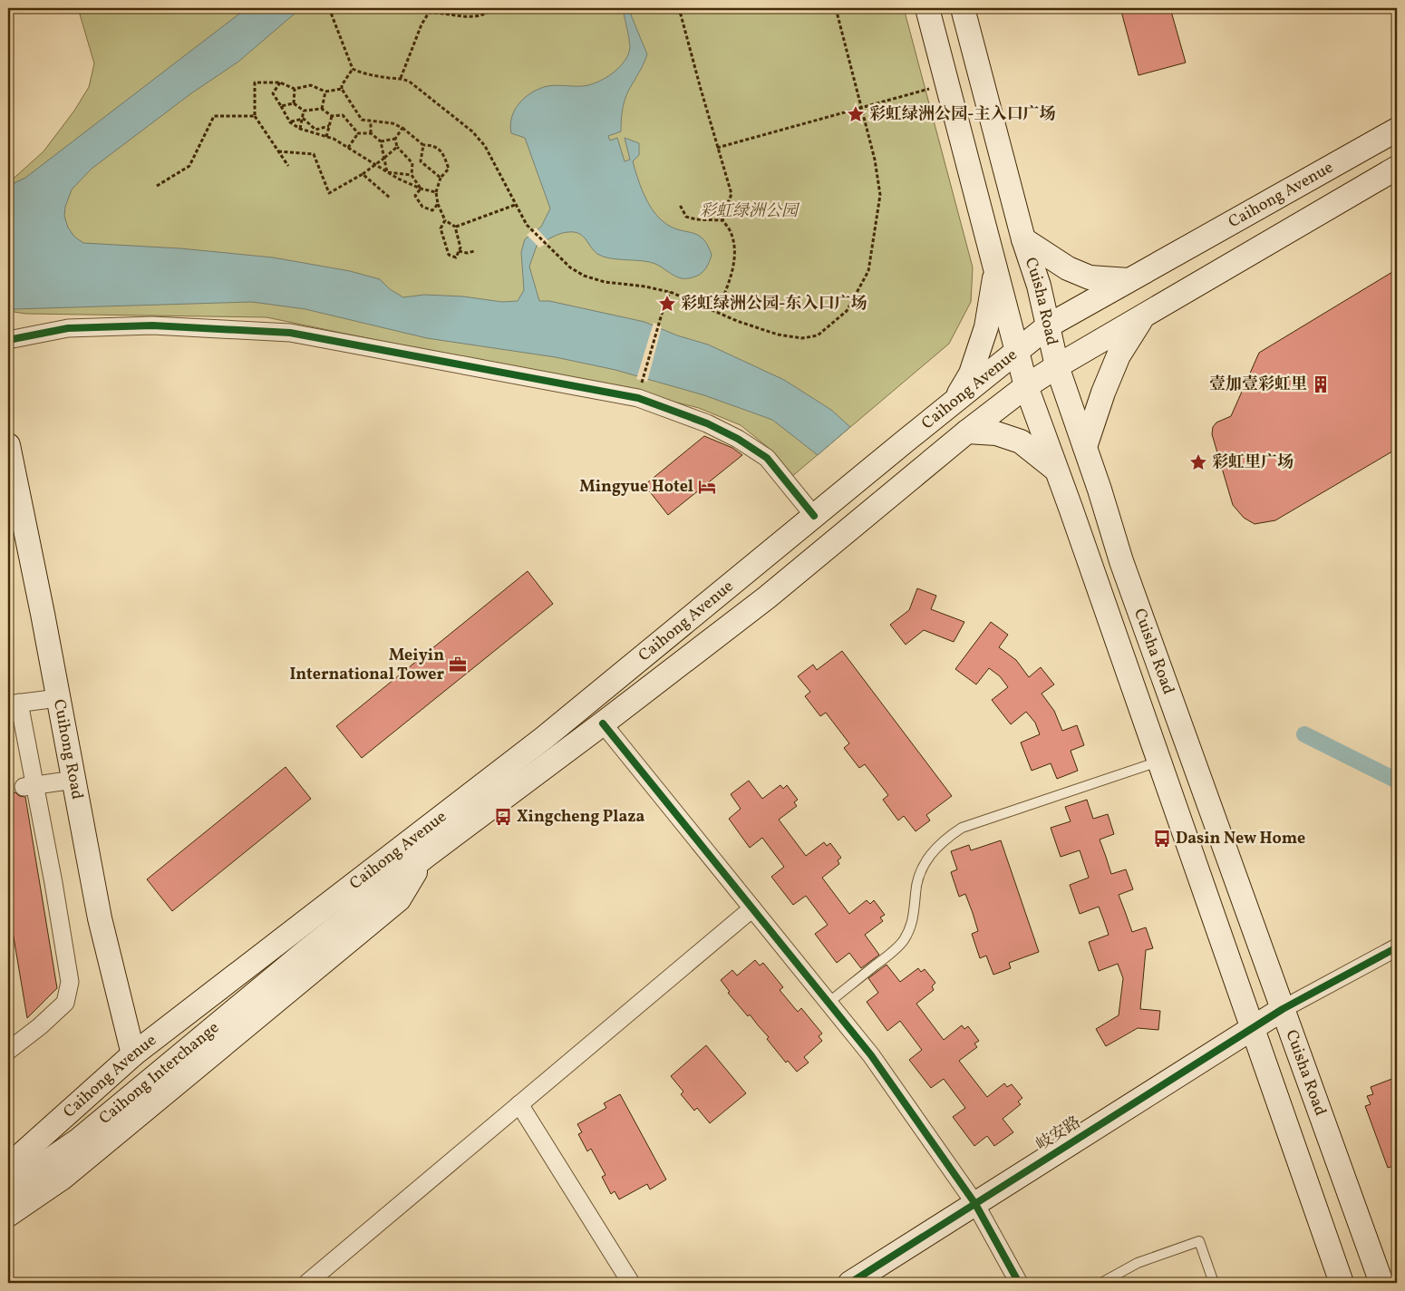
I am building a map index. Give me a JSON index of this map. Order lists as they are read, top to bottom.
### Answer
{
  "streets": {
    "main road": [
      "Caihong Avenue",
      "Cuisha Road",
      "Cuihong Road",
      "Caihong Interchange",
      "岐安路"
    ]
  },
  "crossings": [
    ["Caihong Avenue", "Cuisha Road"],
    ["Caihong Avenue", "Cuihong Road"],
    ["Caihong Avenue", "Caihong Interchange"],
    ["Cuisha Road", "岐安路"]
  ],
  "parks": ["彩虹绿洲公园"],
  "places": {
    "place": ["彩虹绿洲公园-主入口广场", "彩虹绿洲公园-东入口广场", "彩虹里广场"],
    "building": ["壹加壹彩虹里"],
    "hotel": ["Mingyue Hotel"],
    "office": ["Meiyin International Tower"],
    "bus stop": ["Xingcheng Plaza", "Dasin New Home"]
  }
}
